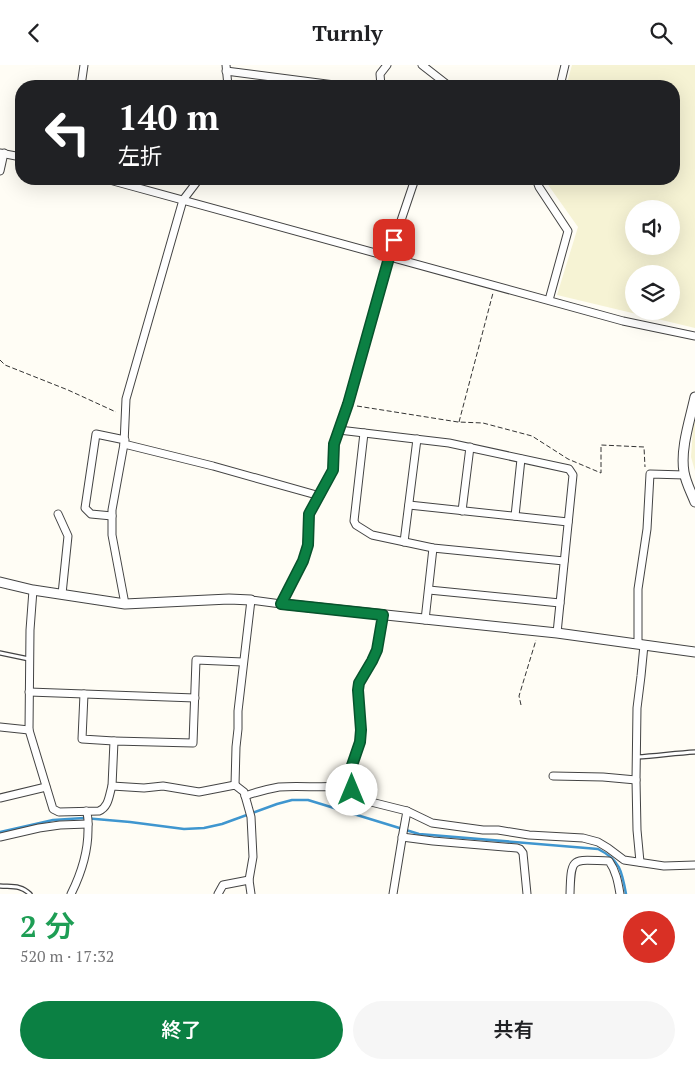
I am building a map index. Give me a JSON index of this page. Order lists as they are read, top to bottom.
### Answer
{
  "page": {
    "header": "Turnly",
    "turn": ["140 m", "左折"],
    "heading": ["2 分", "520 m · 17:32"],
    "buttons": ["終了", "共有"]
  }
}
